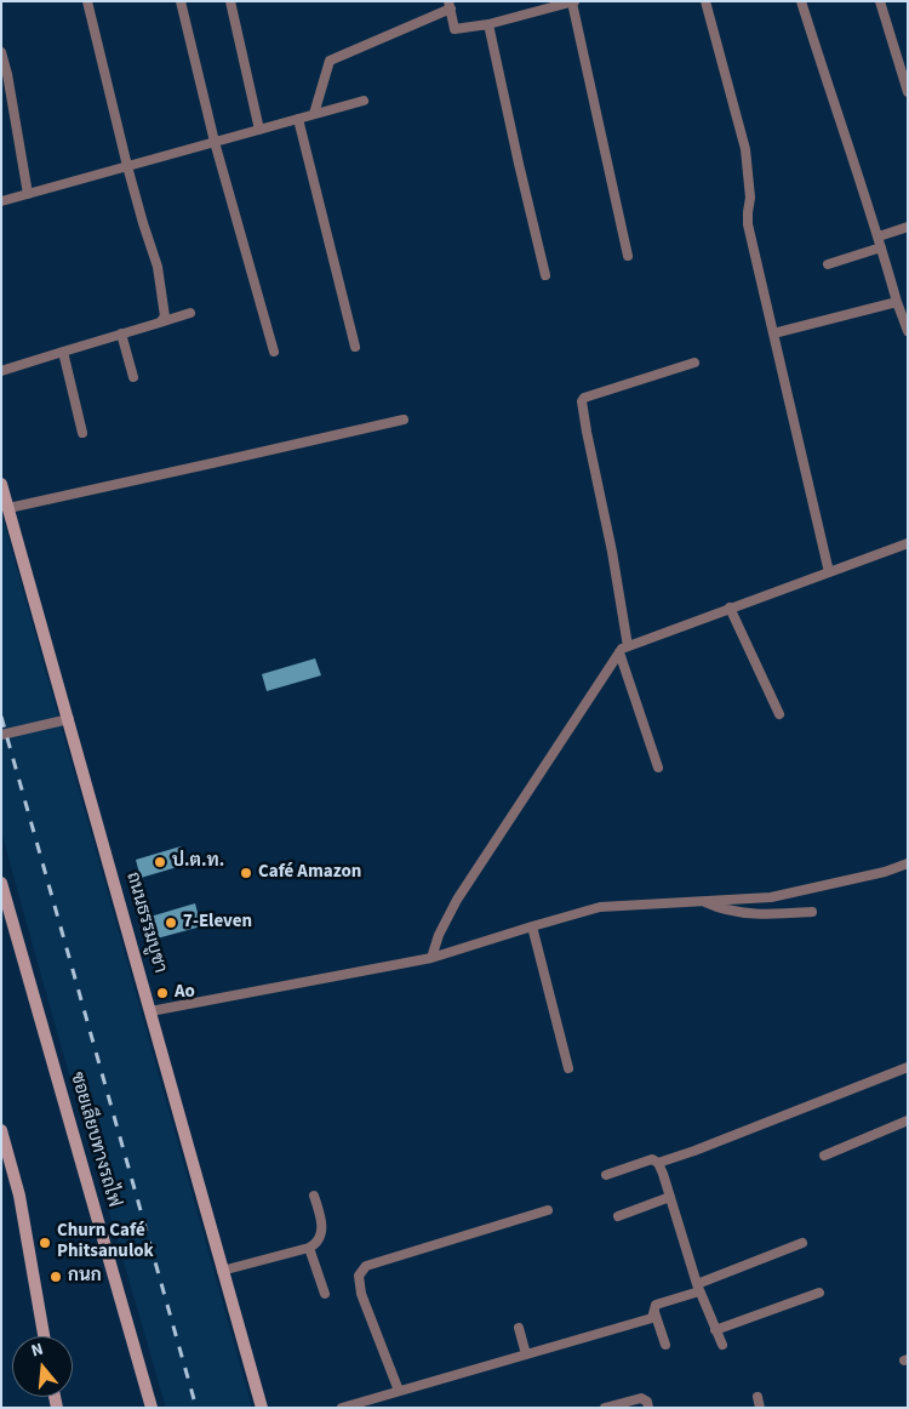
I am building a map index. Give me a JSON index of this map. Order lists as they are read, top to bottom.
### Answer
{
  "streets": {
    "main road": ["ถนนธรรมบูชา", "ซอยเลียบทางรถไฟ"]
  },
  "places": [
    "ป.ต.ท.",
    "Café Amazon",
    "7-Eleven",
    "Ao",
    "Churn Café Phitsanulok",
    "กนก"
  ],
  "north": "top"
}
